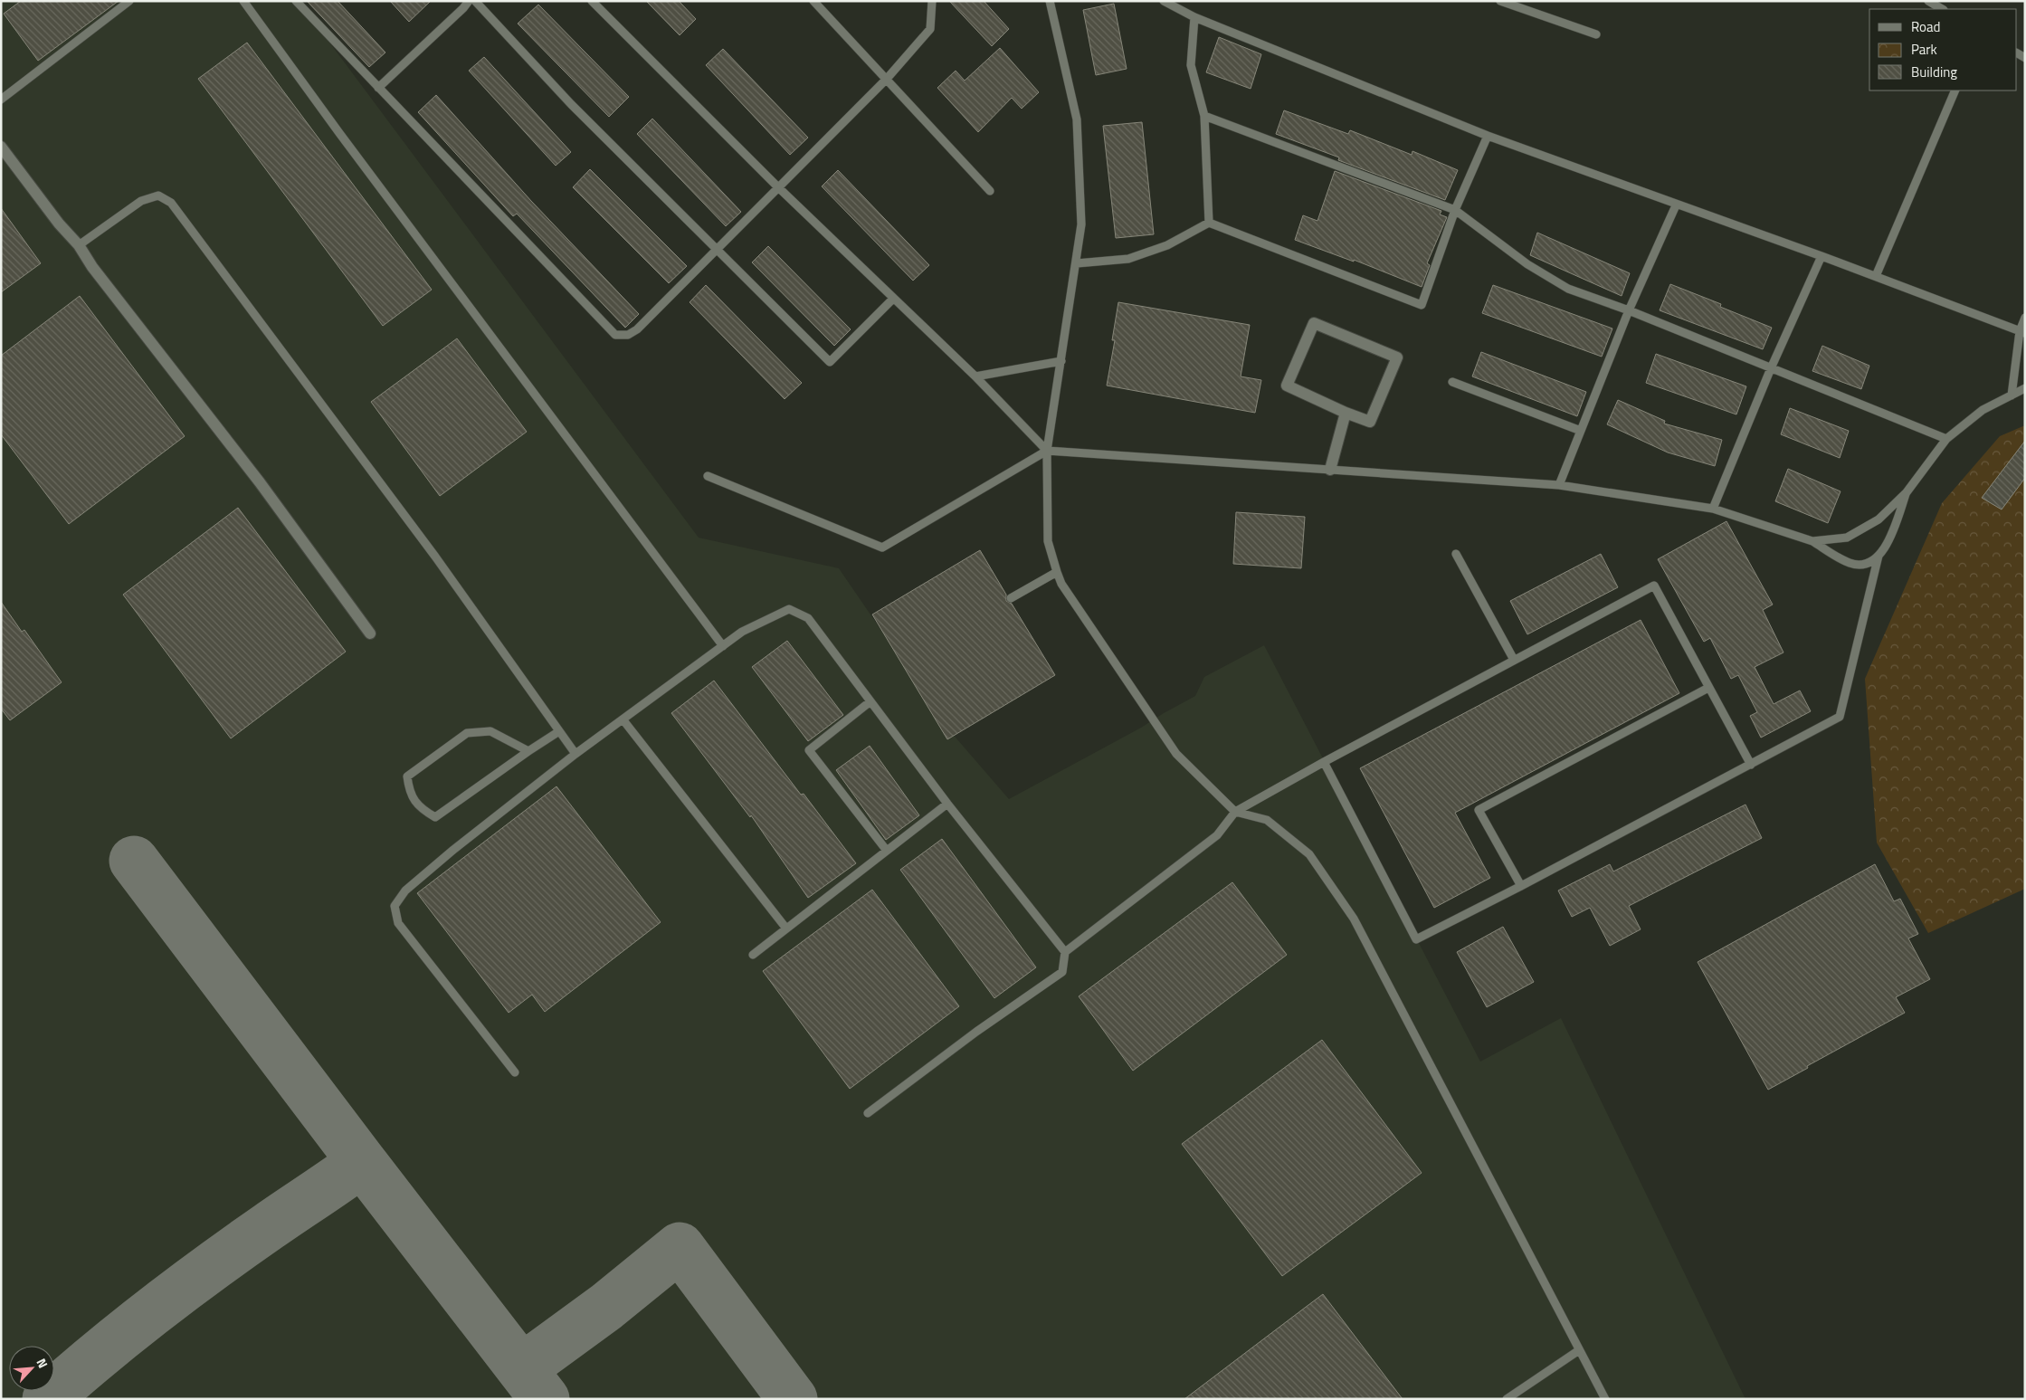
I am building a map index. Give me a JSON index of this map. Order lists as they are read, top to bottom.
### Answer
{
  "legend": ["Road", "Park", "Building"],
  "north": "top right"
}
